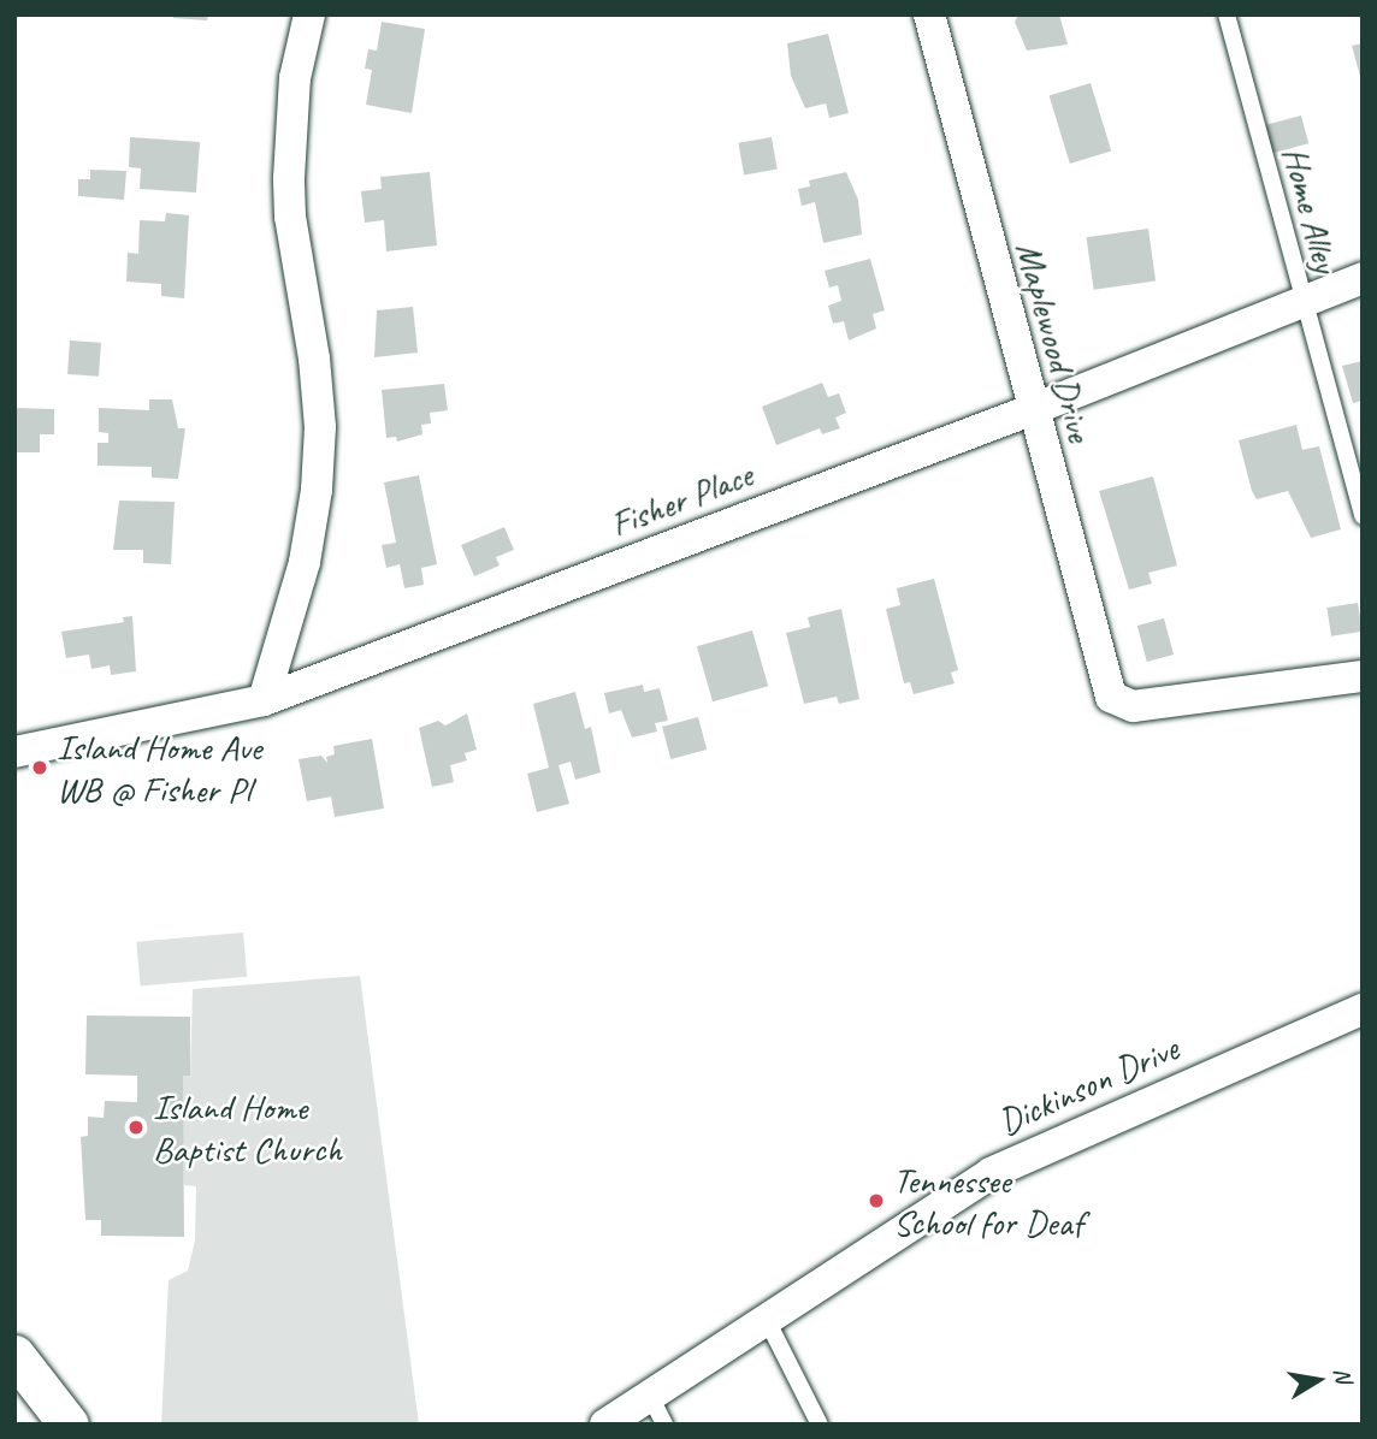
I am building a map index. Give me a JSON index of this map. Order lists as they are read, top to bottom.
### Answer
{
  "streets": {
    "street": ["Maplewood Drive", "Fisher Place", "Dickinson Drive"],
    "lane": ["Home Alley"]
  },
  "crossings": [
    ["Home Alley", "Fisher Place"],
    ["Maplewood Drive", "Fisher Place"]
  ],
  "places": ["Island Home Ave WB @ Fisher Pl", "Island Home Baptist Church", "Tennessee School for Deaf"],
  "north": "right"
}
